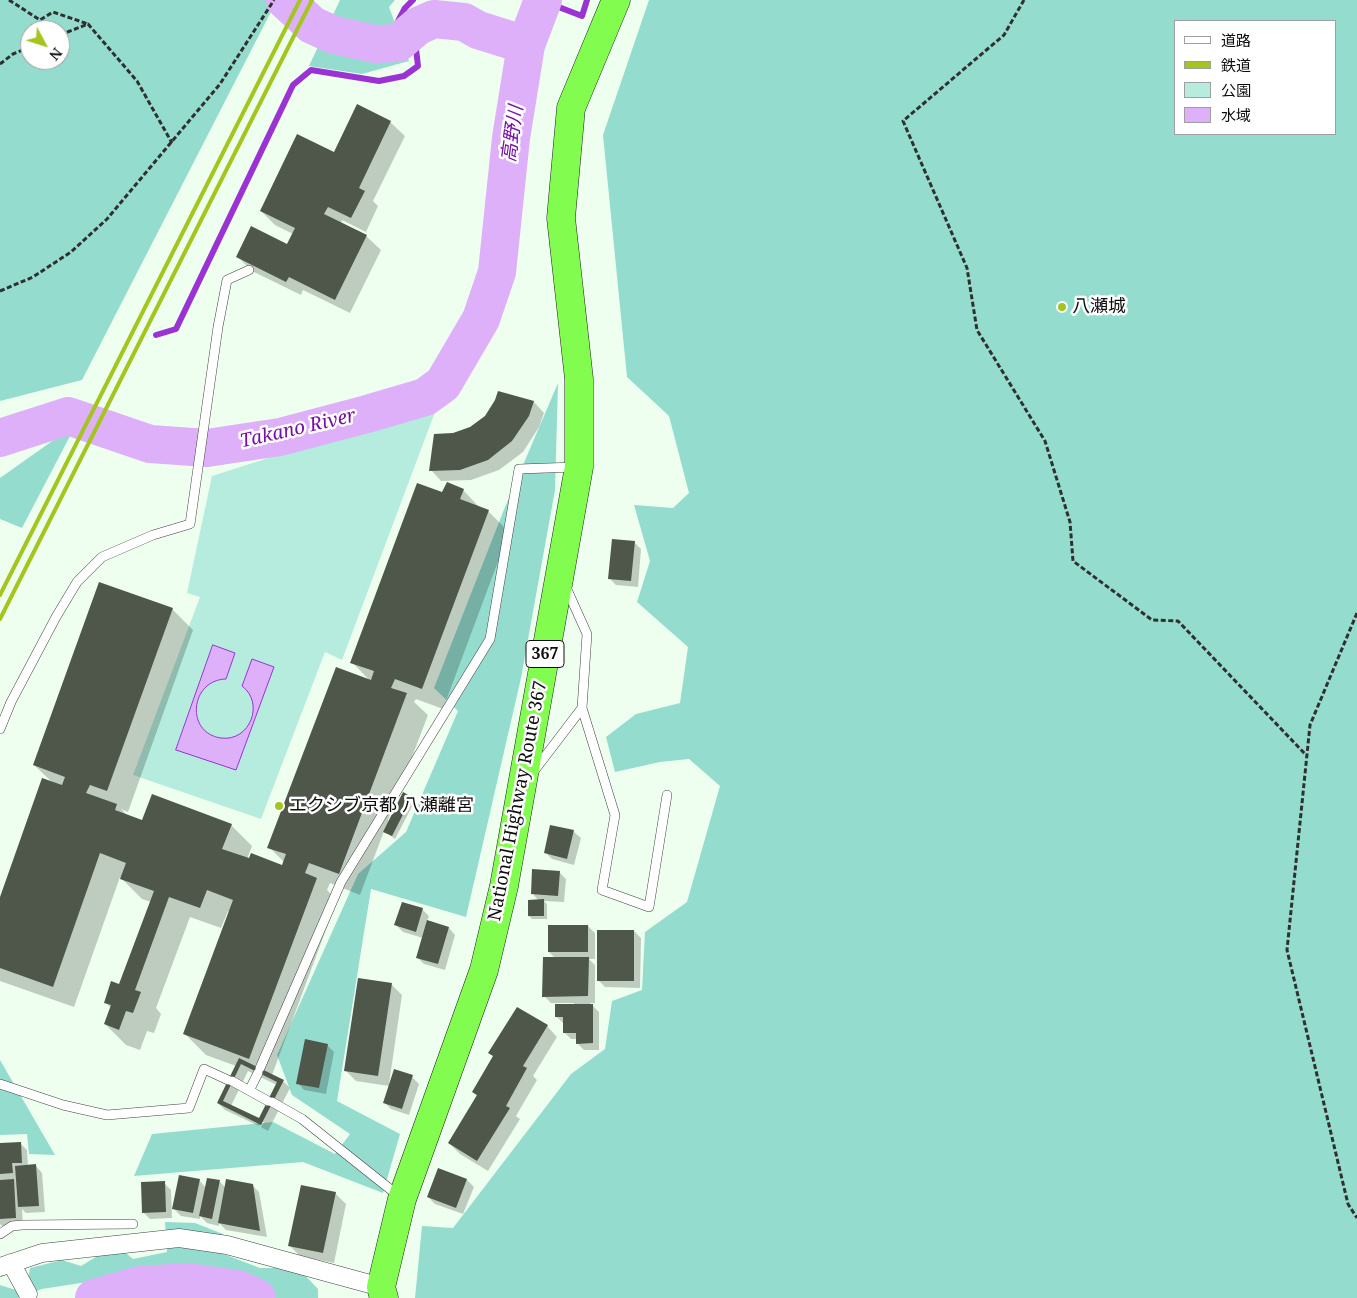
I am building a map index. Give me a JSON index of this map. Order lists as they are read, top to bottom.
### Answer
{
  "streets": {
    "highway": ["367", "National Highway Route 367"]
  },
  "water": ["高野川", "Takano River"],
  "places": ["八瀬城", "エクシブ京都 八瀬離宮"],
  "legend": [
    "道路",
    "鉄道",
    "公園",
    "水域"
  ],
  "north": "bottom right"
}
